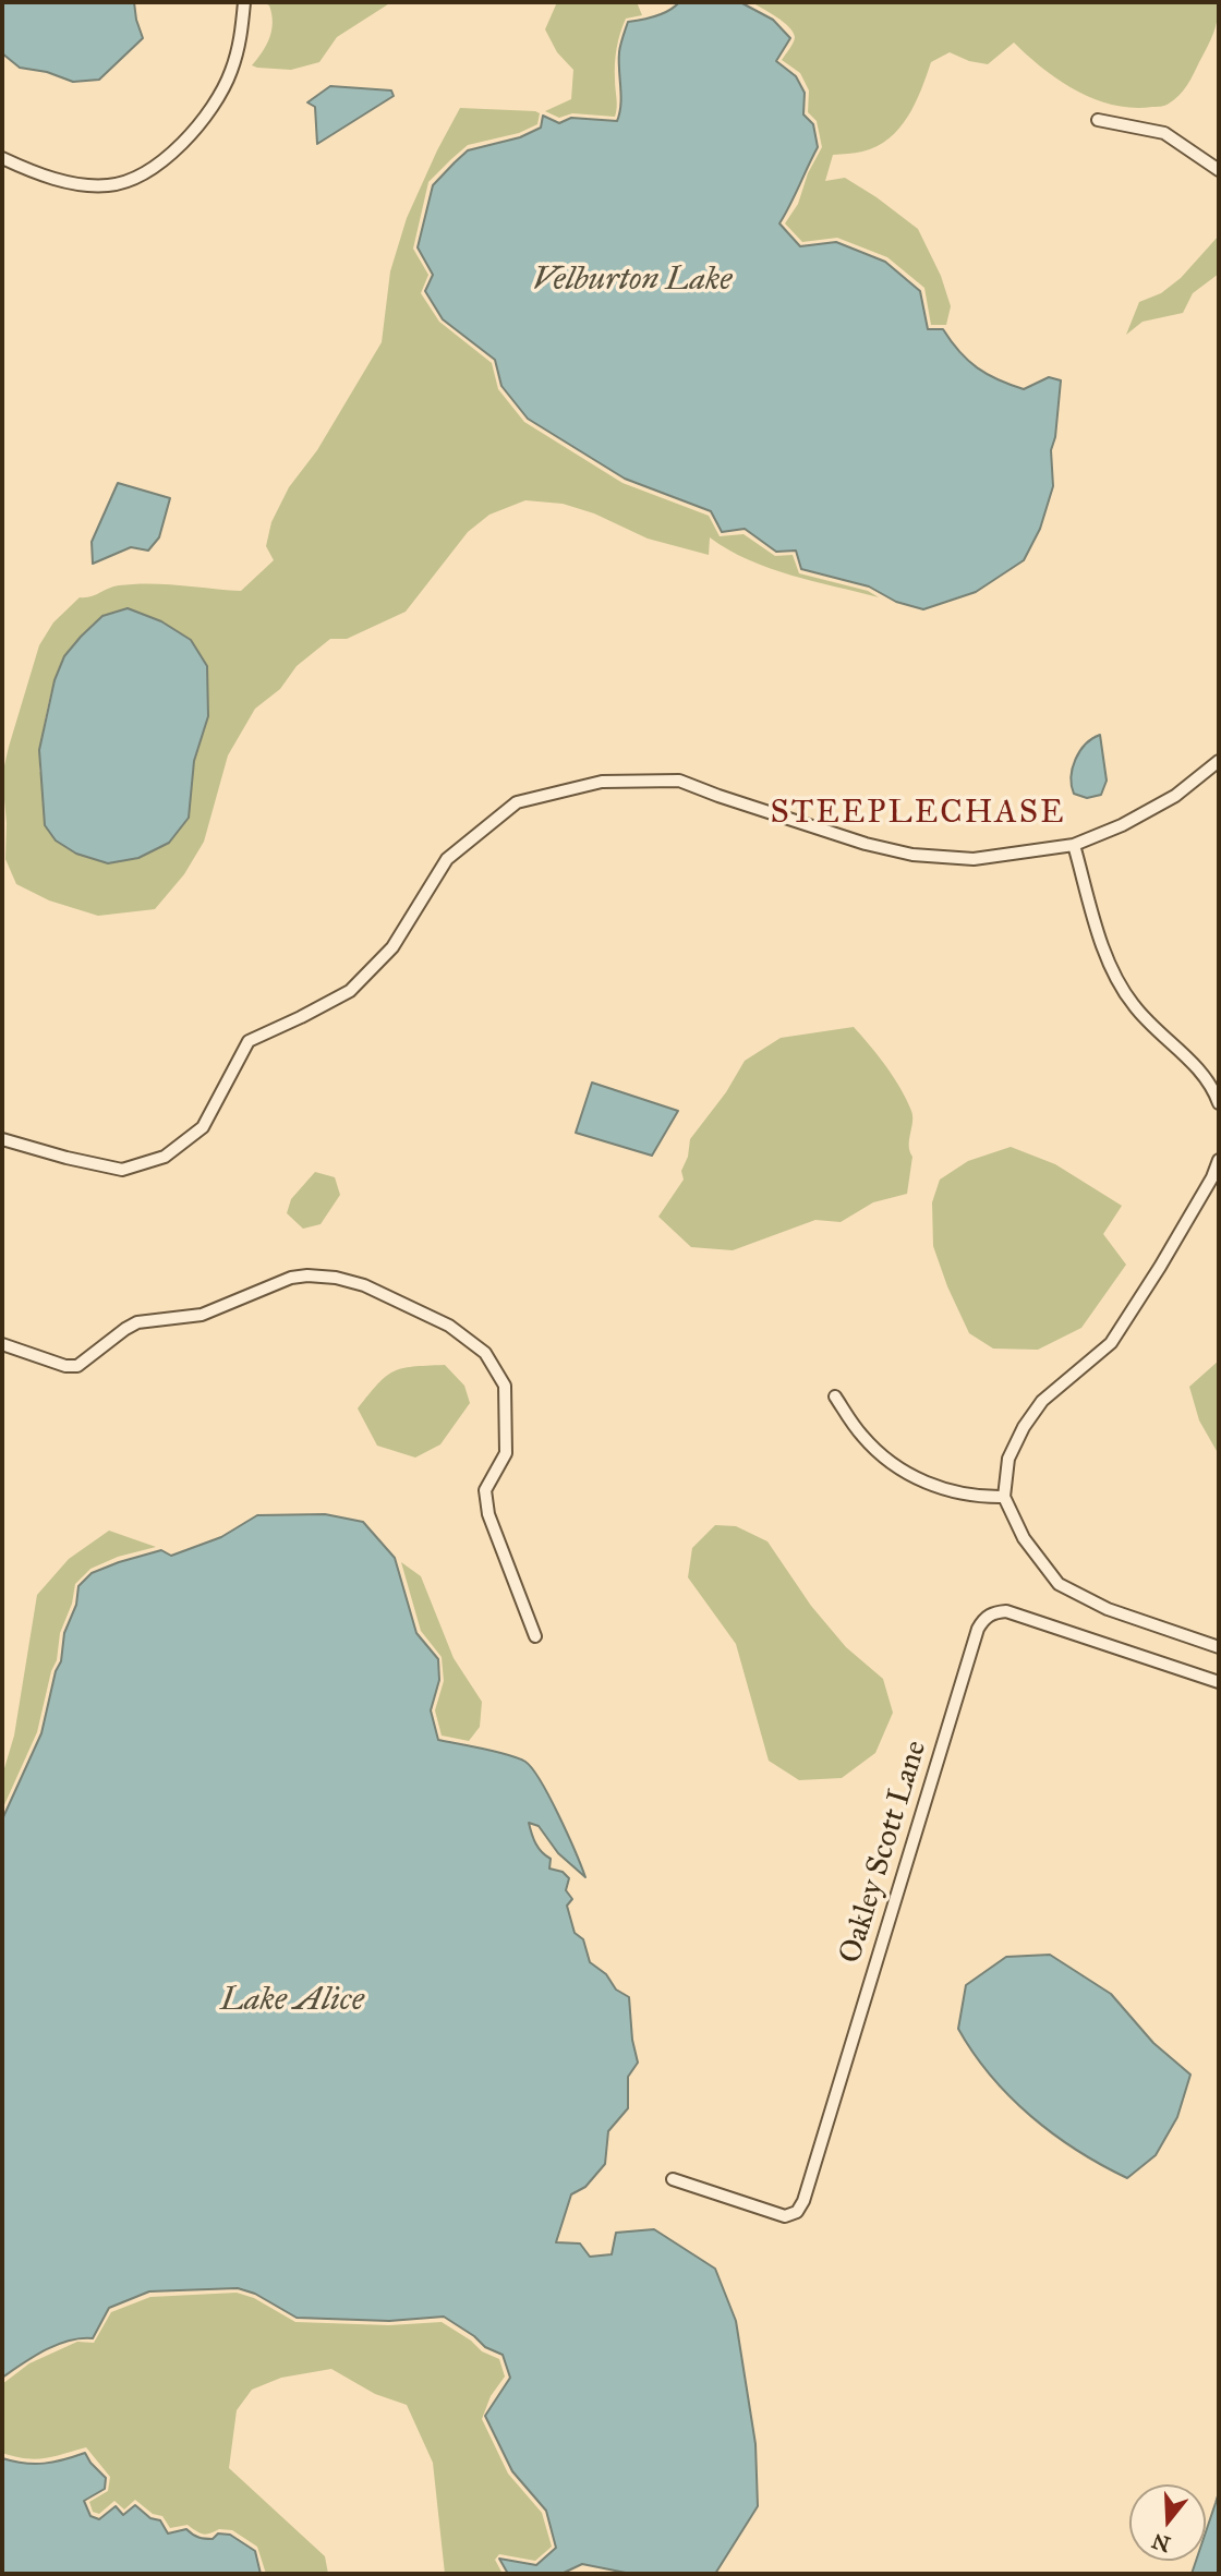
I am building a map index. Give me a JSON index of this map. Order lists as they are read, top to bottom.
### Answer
{
  "streets": {
    "street": ["Oakley Scott Lane"]
  },
  "districts": ["STEEPLECHASE"],
  "water": ["Velburton Lake", "Lake Alice"],
  "north": "bottom"
}
